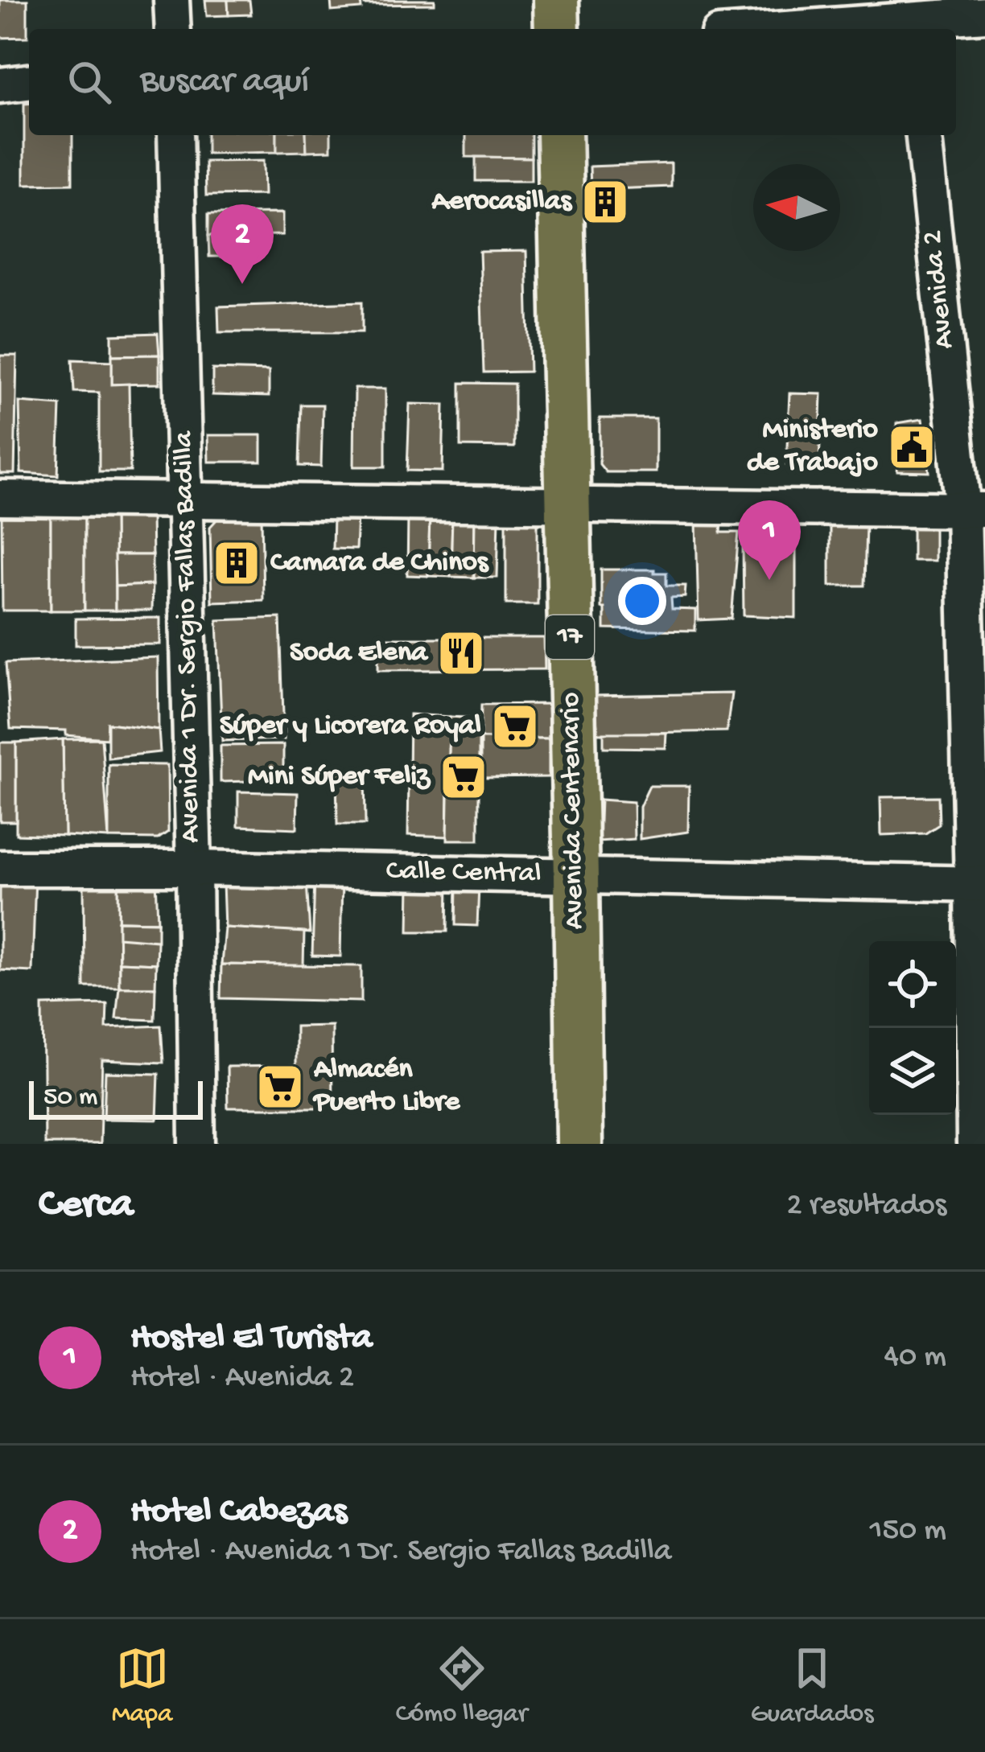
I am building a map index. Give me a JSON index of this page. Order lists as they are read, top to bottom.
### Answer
{
  "streets": {
    "main road": ["17", "Avenida Centenario"],
    "street": ["Avenida 2", "Avenida 1 Dr. Sergio Fallas Badilla", "Calle Central"]
  },
  "crossings": [
    ["Avenida 2", "Calle Central"],
    ["Avenida 1 Dr. Sergio Fallas Badilla", "Calle Central"],
    ["Avenida Centenario", "Calle Central"]
  ],
  "places": {
    "building": ["Aerocasillas", "Camara de Chinos"],
    "public building": ["Ministerio de Trabajo"],
    "restaurant": ["Soda Elena"],
    "supermarket": ["Súper y Licorera Royal", "Mini Súper Feliz", "Almacén Puerto Libre"]
  },
  "scale_bar": "50 m",
  "north": "left",
  "page": {
    "search": "Buscar aquí",
    "pins": ["2", "1"],
    "scale": "50 m",
    "heading": ["Cerca", "2 resultados"],
    "list": [
      {
        "mark": "1",
        "name": "Hostel El Turista",
        "note": "Hotel · Avenida 2",
        "value": "40 m"
      },
      {
        "mark": "2",
        "name": "Hotel Cabezas",
        "note": "Hotel · Avenida 1 Dr. Sergio Fallas Badilla",
        "value": "150 m"
      }
    ],
    "nav": ["Mapa", "Cómo llegar", "Guardados"]
  }
}
